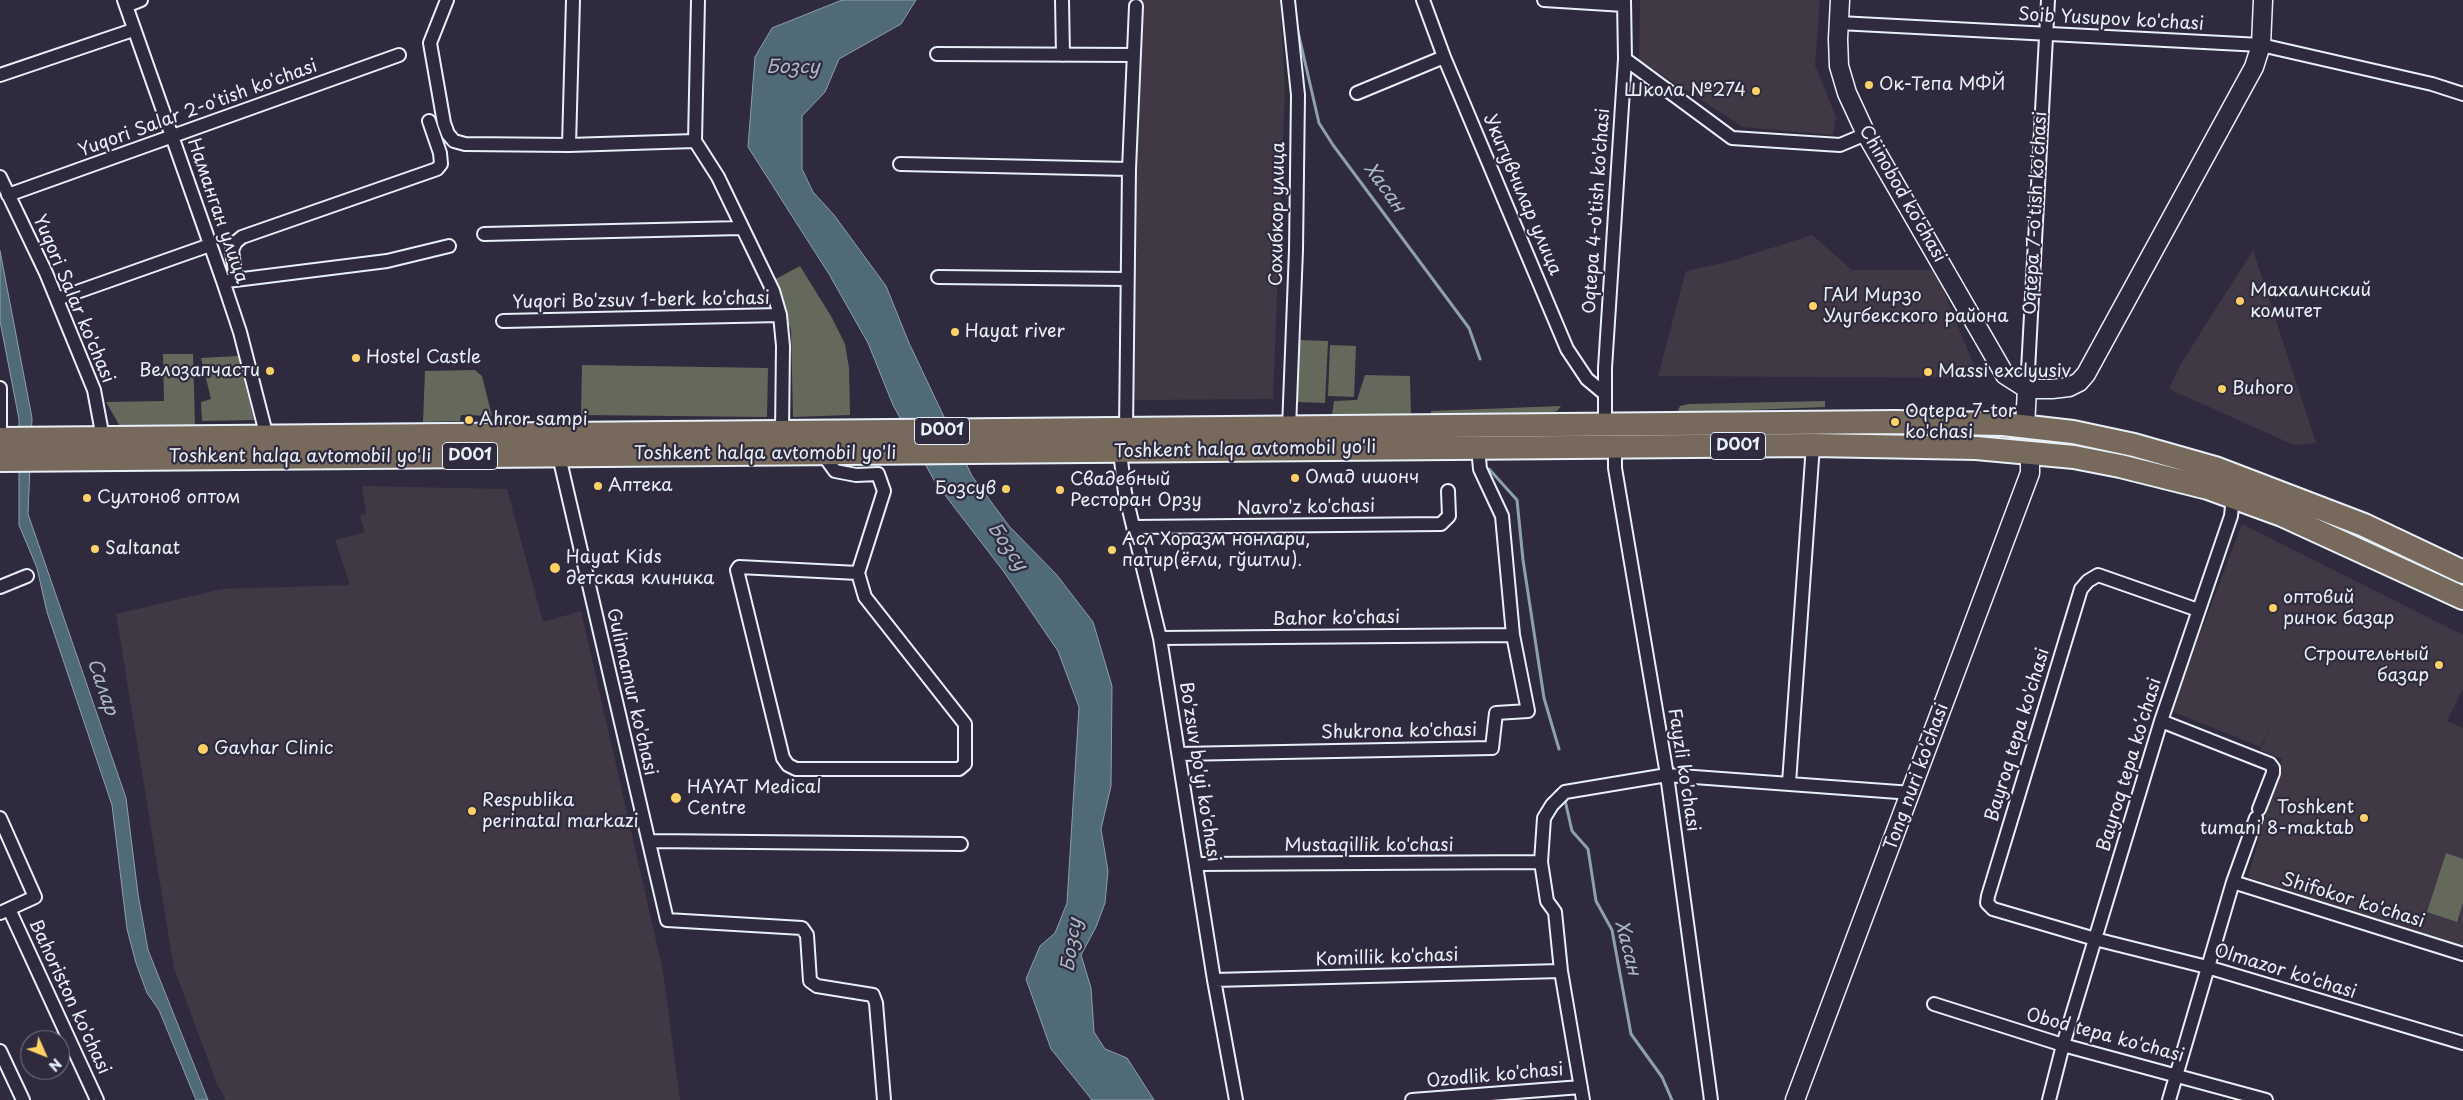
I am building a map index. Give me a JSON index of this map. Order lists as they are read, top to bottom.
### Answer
{
  "streets": {
    "highway": ["D001", "Toshkent halqa avtomobil yo'li"],
    "street": [
      "Soib Yusupov ko'chasi",
      "Yuqori Salar 2-o'tish ko'chasi",
      "Chinobod ko'chasi",
      "Укитувчилар улица",
      "Наманган улица",
      "Oqtepa 4-o'tish ko'chasi",
      "Oqtepa 7-o'tish ko'chasi",
      "Сохибкор улица",
      "Yuqori Salar ko'chasi",
      "Yuqori Bo'zsuv 1-berk ko'chasi",
      "Navro'z ko'chasi",
      "Bahor ko'chasi",
      "Gulimamur ko'chasi",
      "Shukrona ko'chasi",
      "Bayroq tepa ko'chasi",
      "Bayroq tepa koʻchasi",
      "Fayzli ko'chasi",
      "Bo'zsuv bo'yi ko'chasi",
      "Tong nuri ko'chasi",
      "Mustaqillik ko'chasi",
      "Shifokor ko'chasi",
      "Komillik ko'chasi",
      "Olmazor ko'chasi",
      "Bahoriston ko'chasi",
      "Obod tepa ko'chasi",
      "Ozodlik ko'chasi"
    ]
  },
  "crossings": [
    ["Soib Yusupov ko'chasi", "Chinobod ko'chasi"],
    ["Soib Yusupov ko'chasi", "Oqtepa 7-o'tish ko'chasi"],
    ["Yuqori Salar 2-o'tish ko'chasi", "Наманган улица"],
    ["Yuqori Salar 2-o'tish ko'chasi", "Yuqori Salar ko'chasi"],
    ["Chinobod ko'chasi", "Oqtepa 7-o'tish ko'chasi"],
    ["Укитувчилар улица", "Oqtepa 4-o'tish ko'chasi"],
    ["Наманган улица", "Toshkent halqa avtomobil yo'li"],
    ["Oqtepa 4-o'tish ko'chasi", "Toshkent halqa avtomobil yo'li"],
    ["Oqtepa 7-o'tish ko'chasi", "Toshkent halqa avtomobil yo'li"],
    ["Сохибкор улица", "Toshkent halqa avtomobil yo'li"],
    ["Yuqori Salar ko'chasi", "Toshkent halqa avtomobil yo'li"],
    ["Toshkent halqa avtomobil yo'li", "Gulimamur ko'chasi"],
    ["Toshkent halqa avtomobil yo'li", "Shukrona ko'chasi"],
    ["Toshkent halqa avtomobil yo'li", "Bayroq tepa koʻchasi"],
    ["Toshkent halqa avtomobil yo'li", "Fayzli ko'chasi"],
    ["Toshkent halqa avtomobil yo'li", "Bo'zsuv bo'yi ko'chasi"],
    ["Toshkent halqa avtomobil yo'li", "Tong nuri ko'chasi"],
    ["Navro'z ko'chasi", "Bo'zsuv bo'yi ko'chasi"],
    ["Bahor ko'chasi", "Shukrona ko'chasi"],
    ["Bahor ko'chasi", "Bo'zsuv bo'yi ko'chasi"],
    ["Shukrona ko'chasi", "Bo'zsuv bo'yi ko'chasi"],
    ["Bayroq tepa ko'chasi", "Bayroq tepa koʻchasi"],
    ["Bayroq tepa ko'chasi", "Olmazor ko'chasi"],
    ["Bayroq tepa koʻchasi", "Olmazor ko'chasi"],
    ["Bayroq tepa koʻchasi", "Obod tepa ko'chasi"],
    ["Bo'zsuv bo'yi ko'chasi", "Mustaqillik ko'chasi"],
    ["Bo'zsuv bo'yi ko'chasi", "Komillik ko'chasi"]
  ],
  "water": ["Бозсу", "Хасан", "Салар"],
  "places": [
    "Ок-Тепа МФЙ",
    "Школа №274",
    "Махалинский комитет",
    "ГАИ Мирзо Улугбекского района",
    "Hayat river",
    "Hostel Castle",
    "Велозапчасти",
    "Massi exclyusiv",
    "Buhoro",
    "Ahror sampi",
    "Oqtepa 7-tor ko'chasi",
    "Омад ишонч",
    "Аптека",
    "Бозсув",
    "Свадебный Ресторан Орзу",
    "Султонов оптом",
    "Saltanat",
    "Асл Хоразм нонлари, патир(ёғли, гўштли).",
    "Hayat Kids детская клиника",
    "оптовий ринок базар",
    "Строительный базар",
    "Gavhar Clinic",
    "HAYAT Medical Centre",
    "Respublika perinatal markazi",
    "Toshkent tumani 8-maktab"
  ],
  "north": "bottom right"
}
